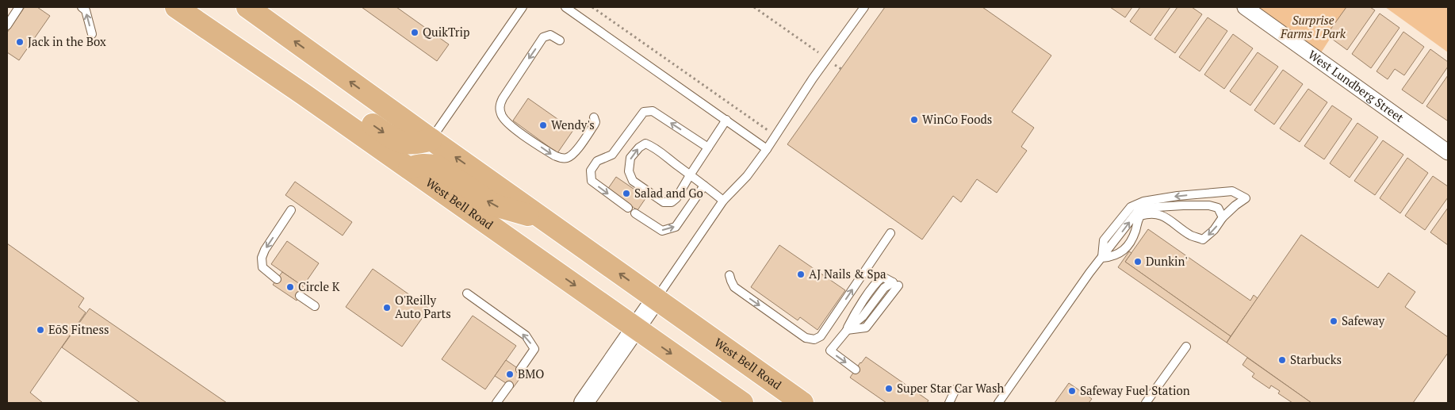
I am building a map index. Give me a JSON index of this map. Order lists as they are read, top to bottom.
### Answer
{
  "streets": {
    "main road": ["West Bell Road"],
    "street": ["West Lundberg Street"]
  },
  "parks": ["Surprise Farms I Park"],
  "places": [
    "QuikTrip",
    "Jack in the Box",
    "WinCo Foods",
    "Wendy's",
    "Salad and Go",
    "Dunkin'",
    "AJ Nails & Spa",
    "Circle K",
    "O'Reilly Auto Parts",
    "Safeway",
    "EōS Fitness",
    "Starbucks",
    "BMO",
    "Super Star Car Wash",
    "Safeway Fuel Station"
  ]
}
